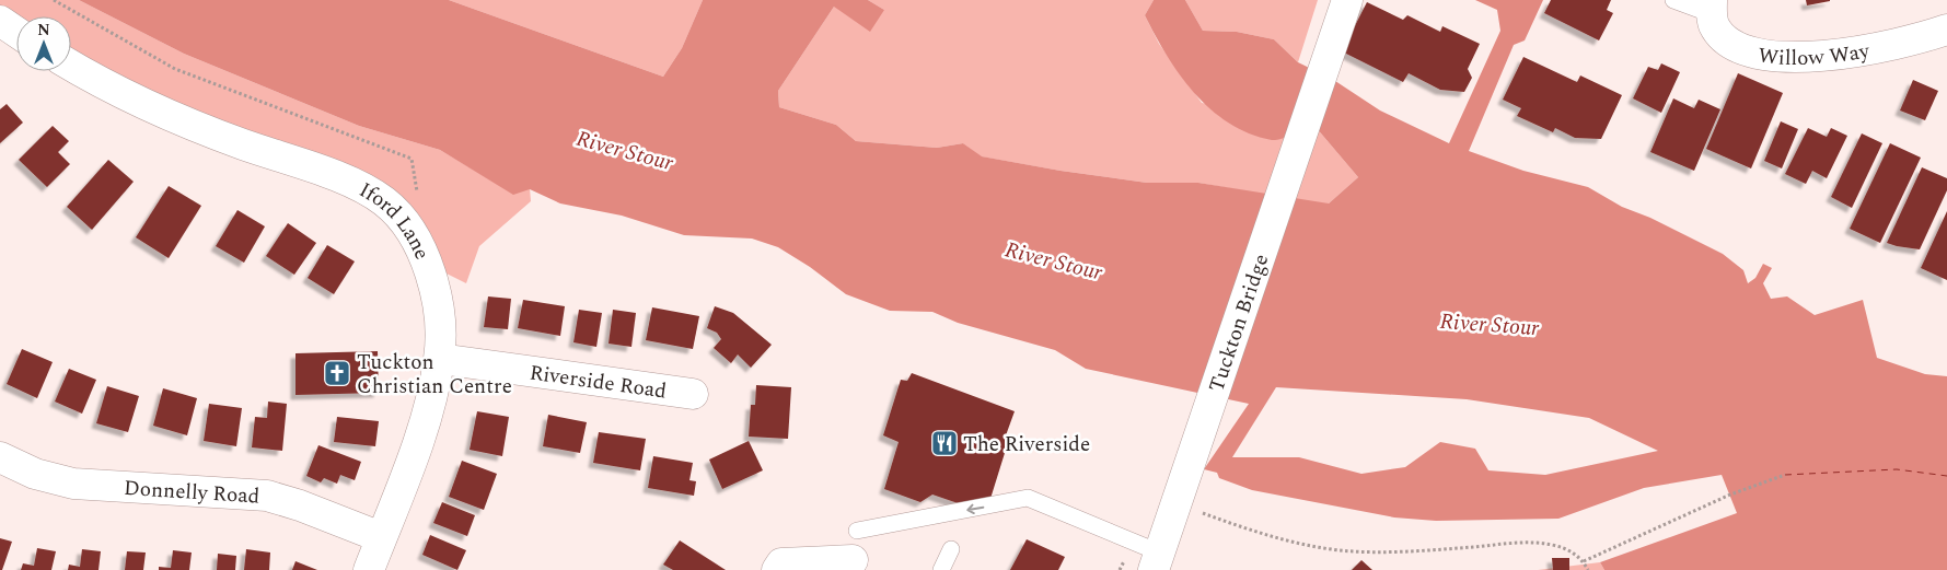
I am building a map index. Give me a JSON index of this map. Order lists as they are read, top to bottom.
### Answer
{
  "streets": {
    "street": [
      "Willow Way",
      "Iford Lane",
      "Tuckton Bridge",
      "Riverside Road",
      "Donnelly Road"
    ]
  },
  "crossings": [
    ["Iford Lane", "Riverside Road"],
    ["Iford Lane", "Donnelly Road"]
  ],
  "water": ["River Stour"],
  "places": {
    "church": ["Tuckton Christian Centre"],
    "restaurant": ["The Riverside"]
  },
  "north": "top"
}
